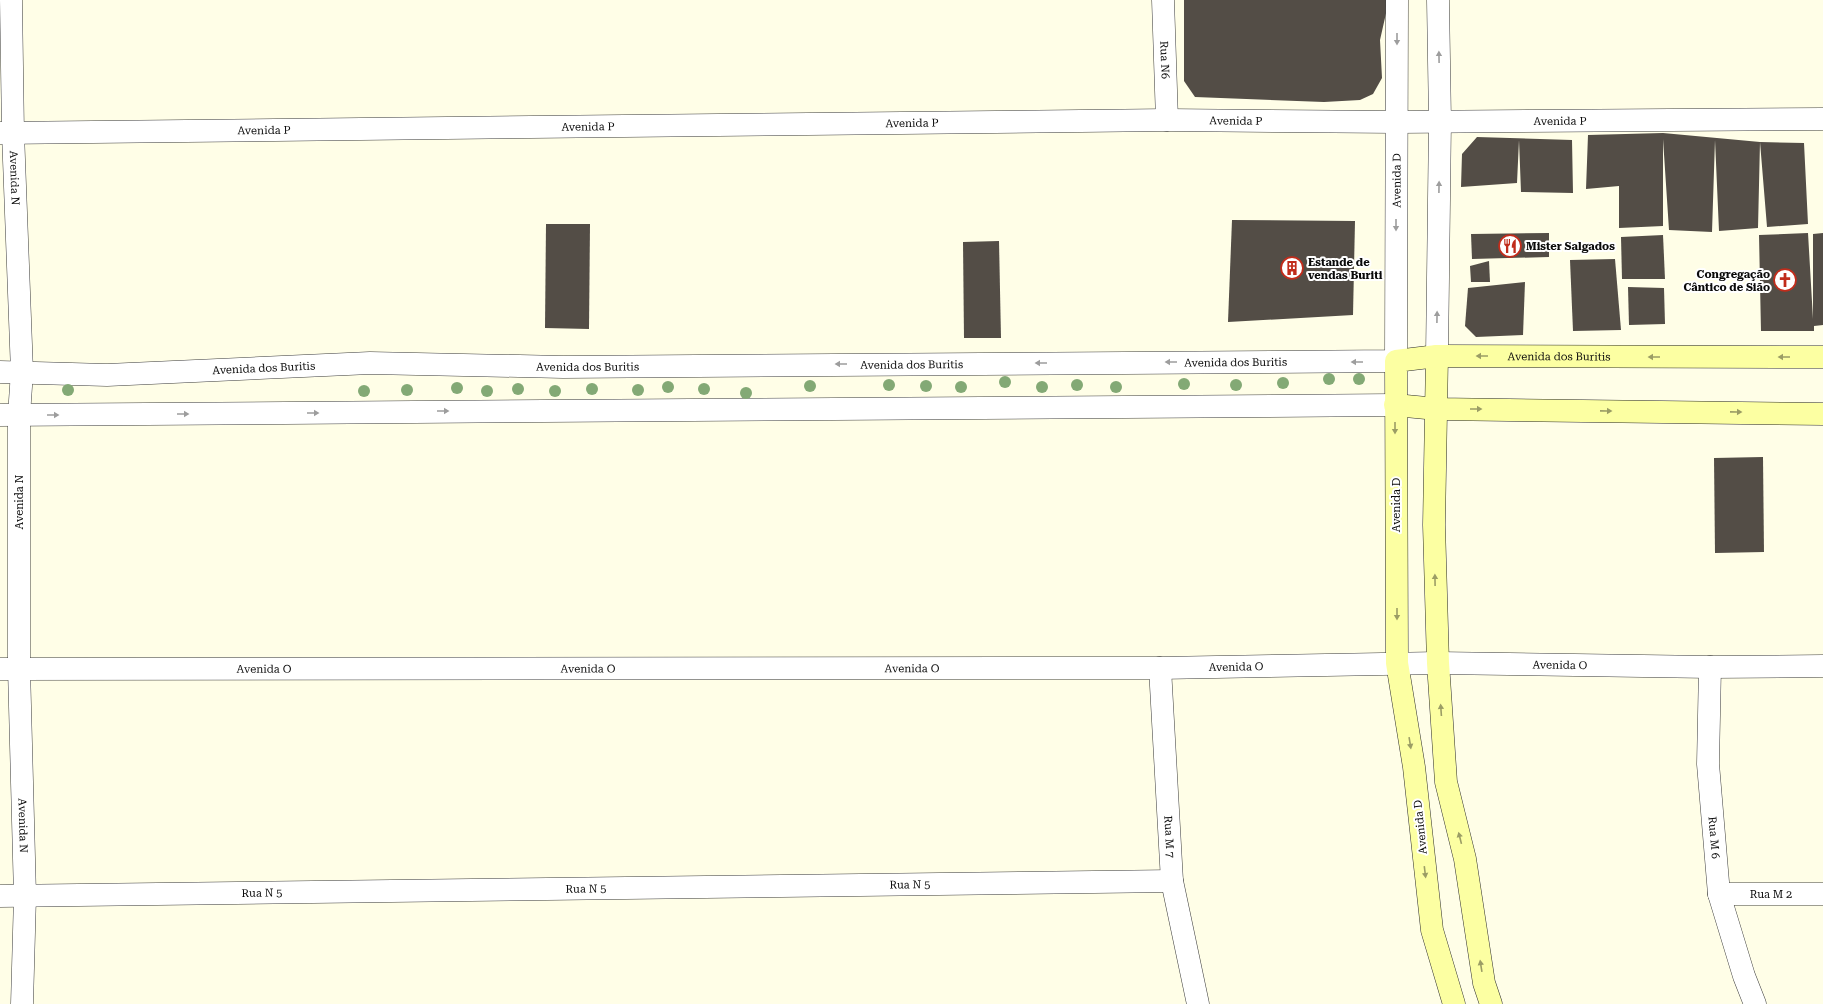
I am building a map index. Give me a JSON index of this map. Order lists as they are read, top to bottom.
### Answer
{
  "streets": {
    "main road": ["Avenida D", "Avenida dos Buritis"],
    "street": [
      "Rua N6",
      "Avenida P",
      "Avenida N",
      "Avenida O",
      "Rua M 7",
      "Rua M 6",
      "Rua N 5",
      "Rua M 2"
    ]
  },
  "crossings": [
    ["Rua N6", "Avenida P"],
    ["Avenida P", "Avenida N"],
    ["Avenida P", "Avenida D"],
    ["Avenida N", "Avenida dos Buritis"],
    ["Avenida N", "Avenida O"],
    ["Avenida N", "Rua N 5"],
    ["Avenida D", "Avenida dos Buritis"],
    ["Avenida D", "Avenida O"],
    ["Avenida O", "Rua M 7"],
    ["Avenida O", "Rua M 6"],
    ["Rua M 7", "Rua N 5"],
    ["Rua M 6", "Rua M 2"]
  ],
  "one_way": ["Avenida dos Buritis"],
  "places": {
    "restaurant": ["Mister Salgados"],
    "building": ["Estande de vendas Buriti"],
    "church": ["Congregação Cântico de Sião"]
  }
}
